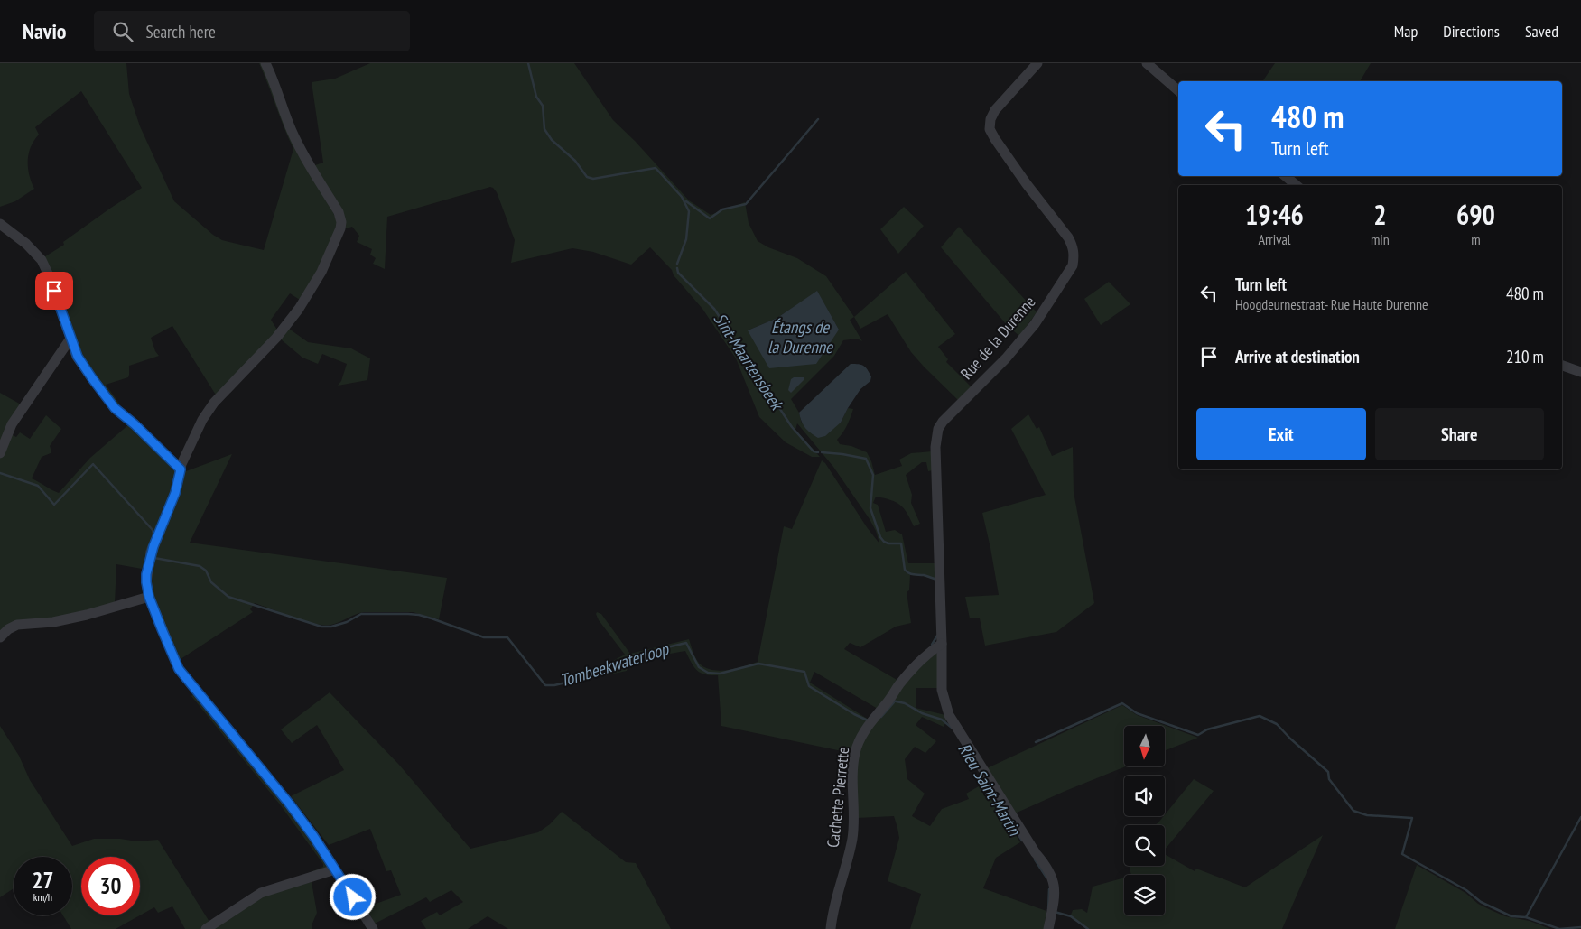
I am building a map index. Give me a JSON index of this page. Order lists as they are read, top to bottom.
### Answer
{
  "streets": {
    "street": ["Rue de la Durenne", "Cachette Pierrette"]
  },
  "crossings": [
    ["Rue de la Durenne", "Cachette Pierrette"]
  ],
  "water": [
    "Étangs de la Durenne",
    "Sint-Maartensbeek",
    "Tombeekwaterloop",
    "Rieu Saint-Martin"
  ],
  "north": "bottom",
  "page": {
    "header": "Navio",
    "search": "Search here",
    "nav": ["Map", "Directions", "Saved"],
    "turn": ["480 m", "Turn left"],
    "eta": [
      "19:46",
      "Arrival",
      "2",
      "min",
      "690",
      "m"
    ],
    "list": [
      {
        "name": "Turn left",
        "note": "Hoogdeurnestraat- Rue Haute Durenne",
        "value": "480 m"
      },
      {
        "name": "Arrive at destination",
        "value": "210 m"
      }
    ],
    "buttons": ["Exit", "Share"],
    "speed": "27 km/h",
    "limit": "30"
  }
}
